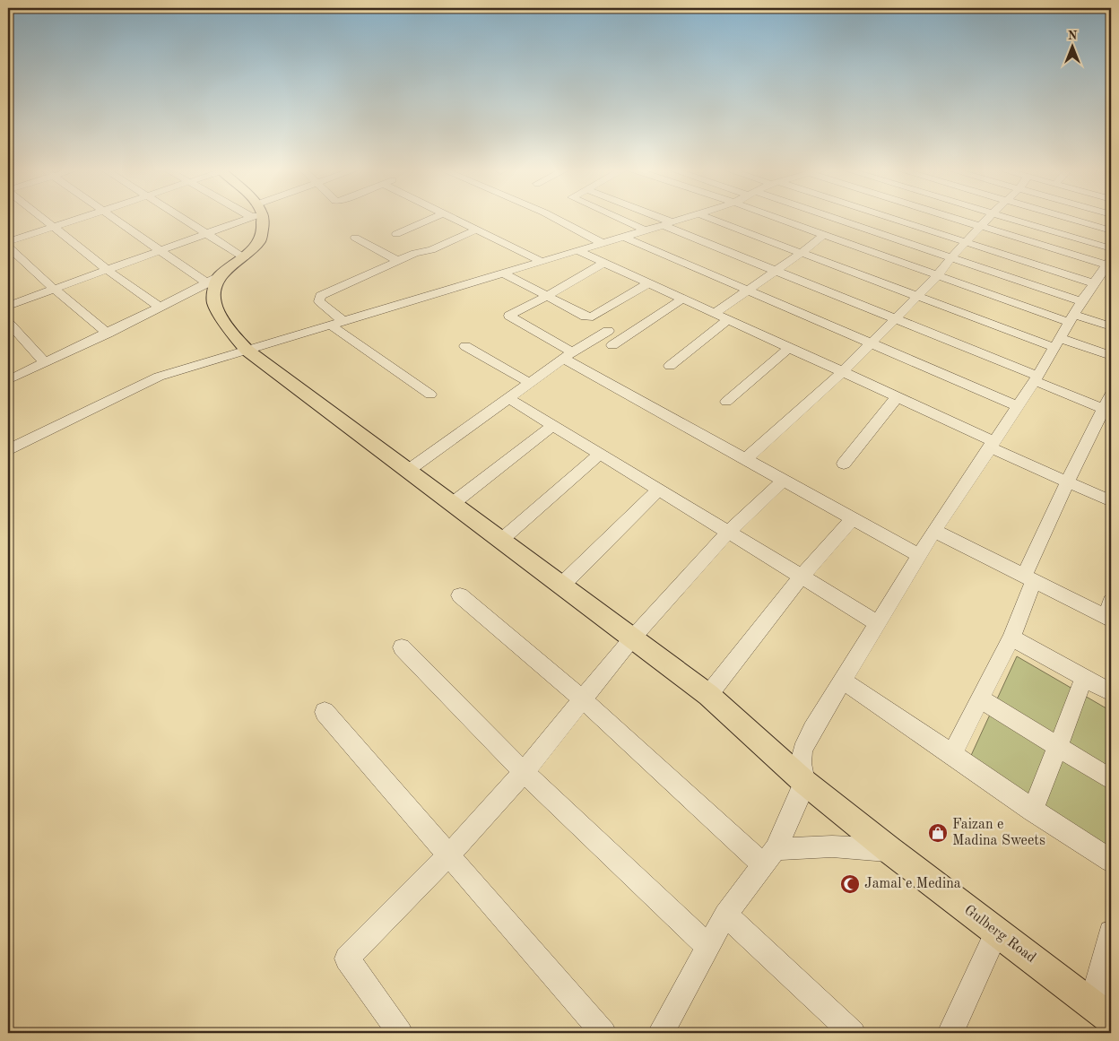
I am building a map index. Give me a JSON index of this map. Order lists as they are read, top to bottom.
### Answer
{
  "streets": {
    "main road": ["Gulberg Road"]
  },
  "places": {
    "shop": ["Faizan e Madina Sweets"],
    "mosque": ["Jamal e Medina"]
  },
  "north": "top"
}
